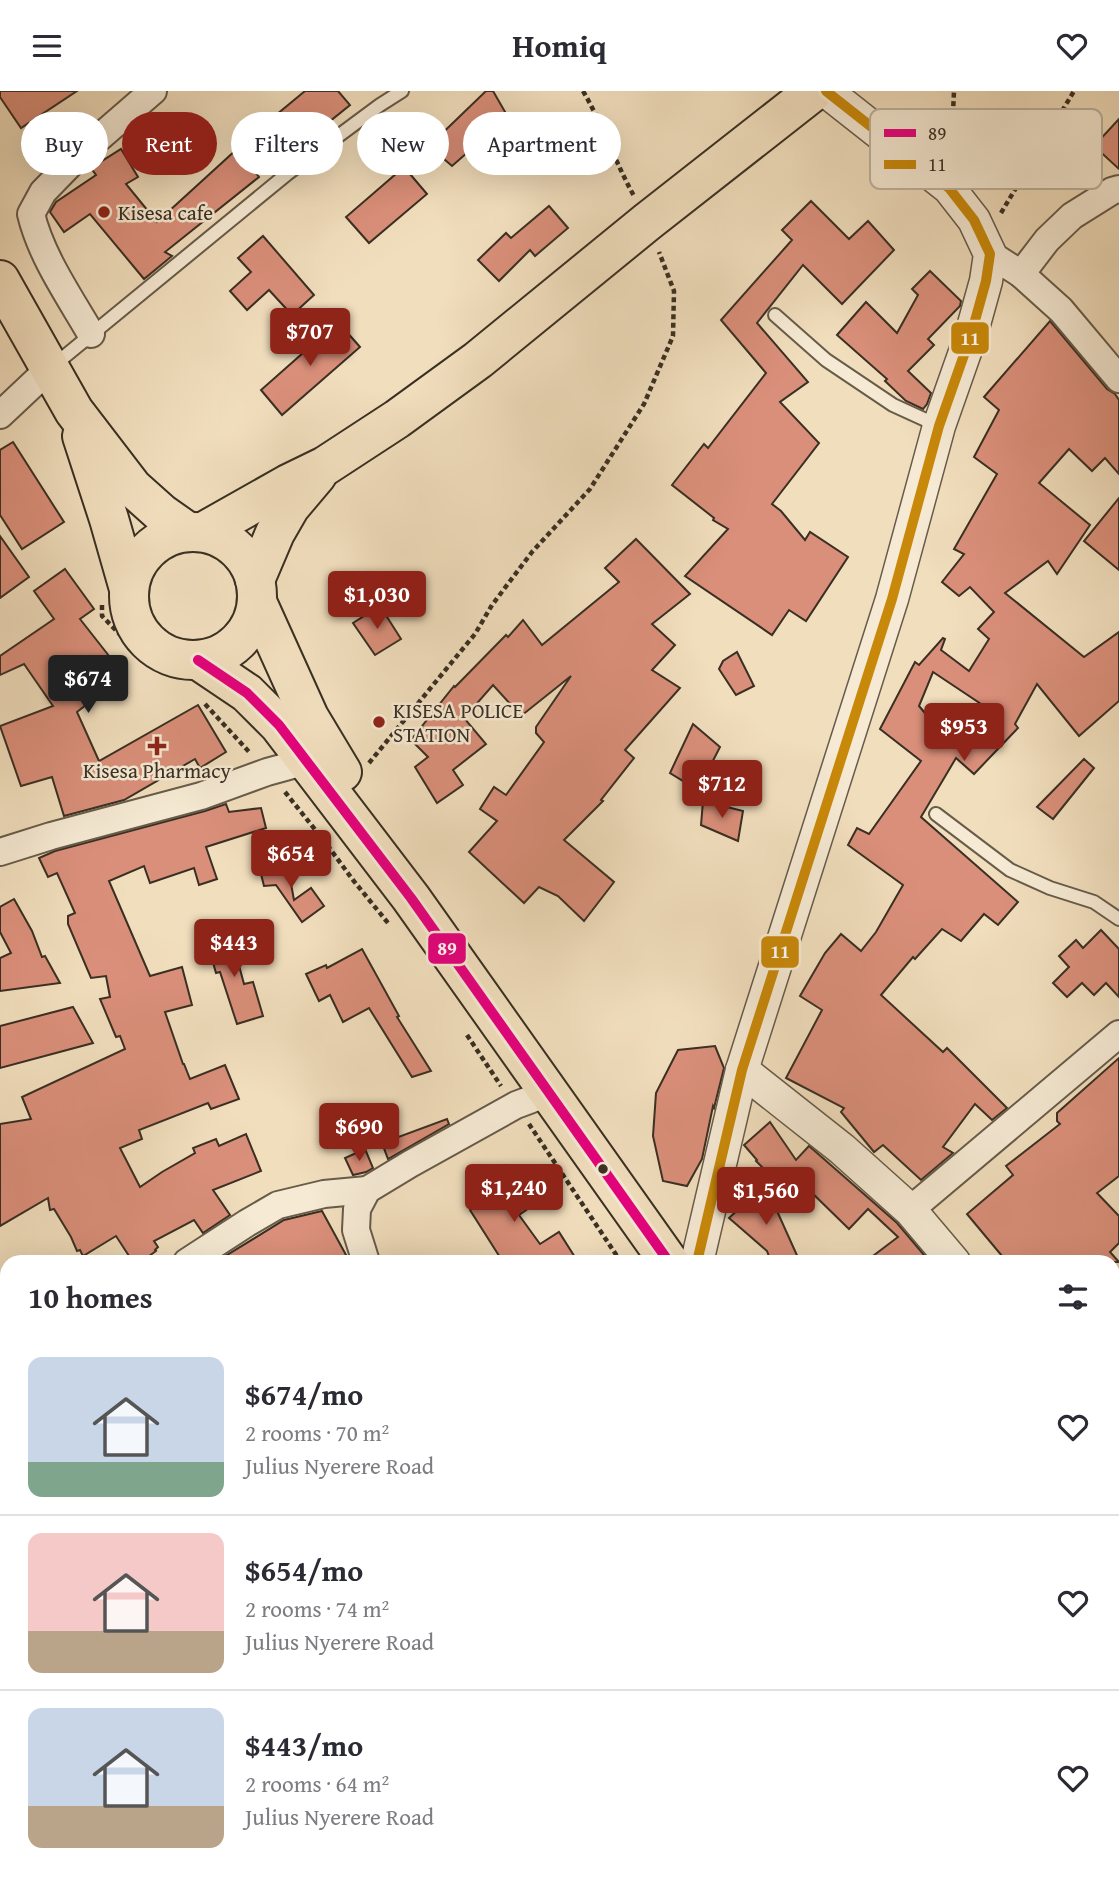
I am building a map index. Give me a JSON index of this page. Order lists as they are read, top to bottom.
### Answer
{
  "places": {
    "other": ["Kisesa cafe", "KISESA POLICE STATION"],
    "health": ["Kisesa Pharmacy"]
  },
  "lines": ["transit line 11", "transit line 89"],
  "legend": ["89", "11"],
  "page": {
    "header": "Homiq",
    "chip": [
      "Buy",
      "Rent",
      "Filters",
      "New",
      "Apartment"
    ],
    "price": [
      "$707",
      "$1,030",
      "$674",
      "$953",
      "$712",
      "$654",
      "$443",
      "$690",
      "$1,240",
      "$1,560"
    ],
    "heading": "10 homes",
    "list": [
      {
        "name": "$674/mo",
        "note": "2 rooms · 70 m² · Julius Nyerere Road"
      },
      {
        "name": "$654/mo",
        "note": "2 rooms · 74 m² · Julius Nyerere Road"
      },
      {
        "name": "$443/mo",
        "note": "2 rooms · 64 m² · Julius Nyerere Road"
      }
    ]
  }
}
